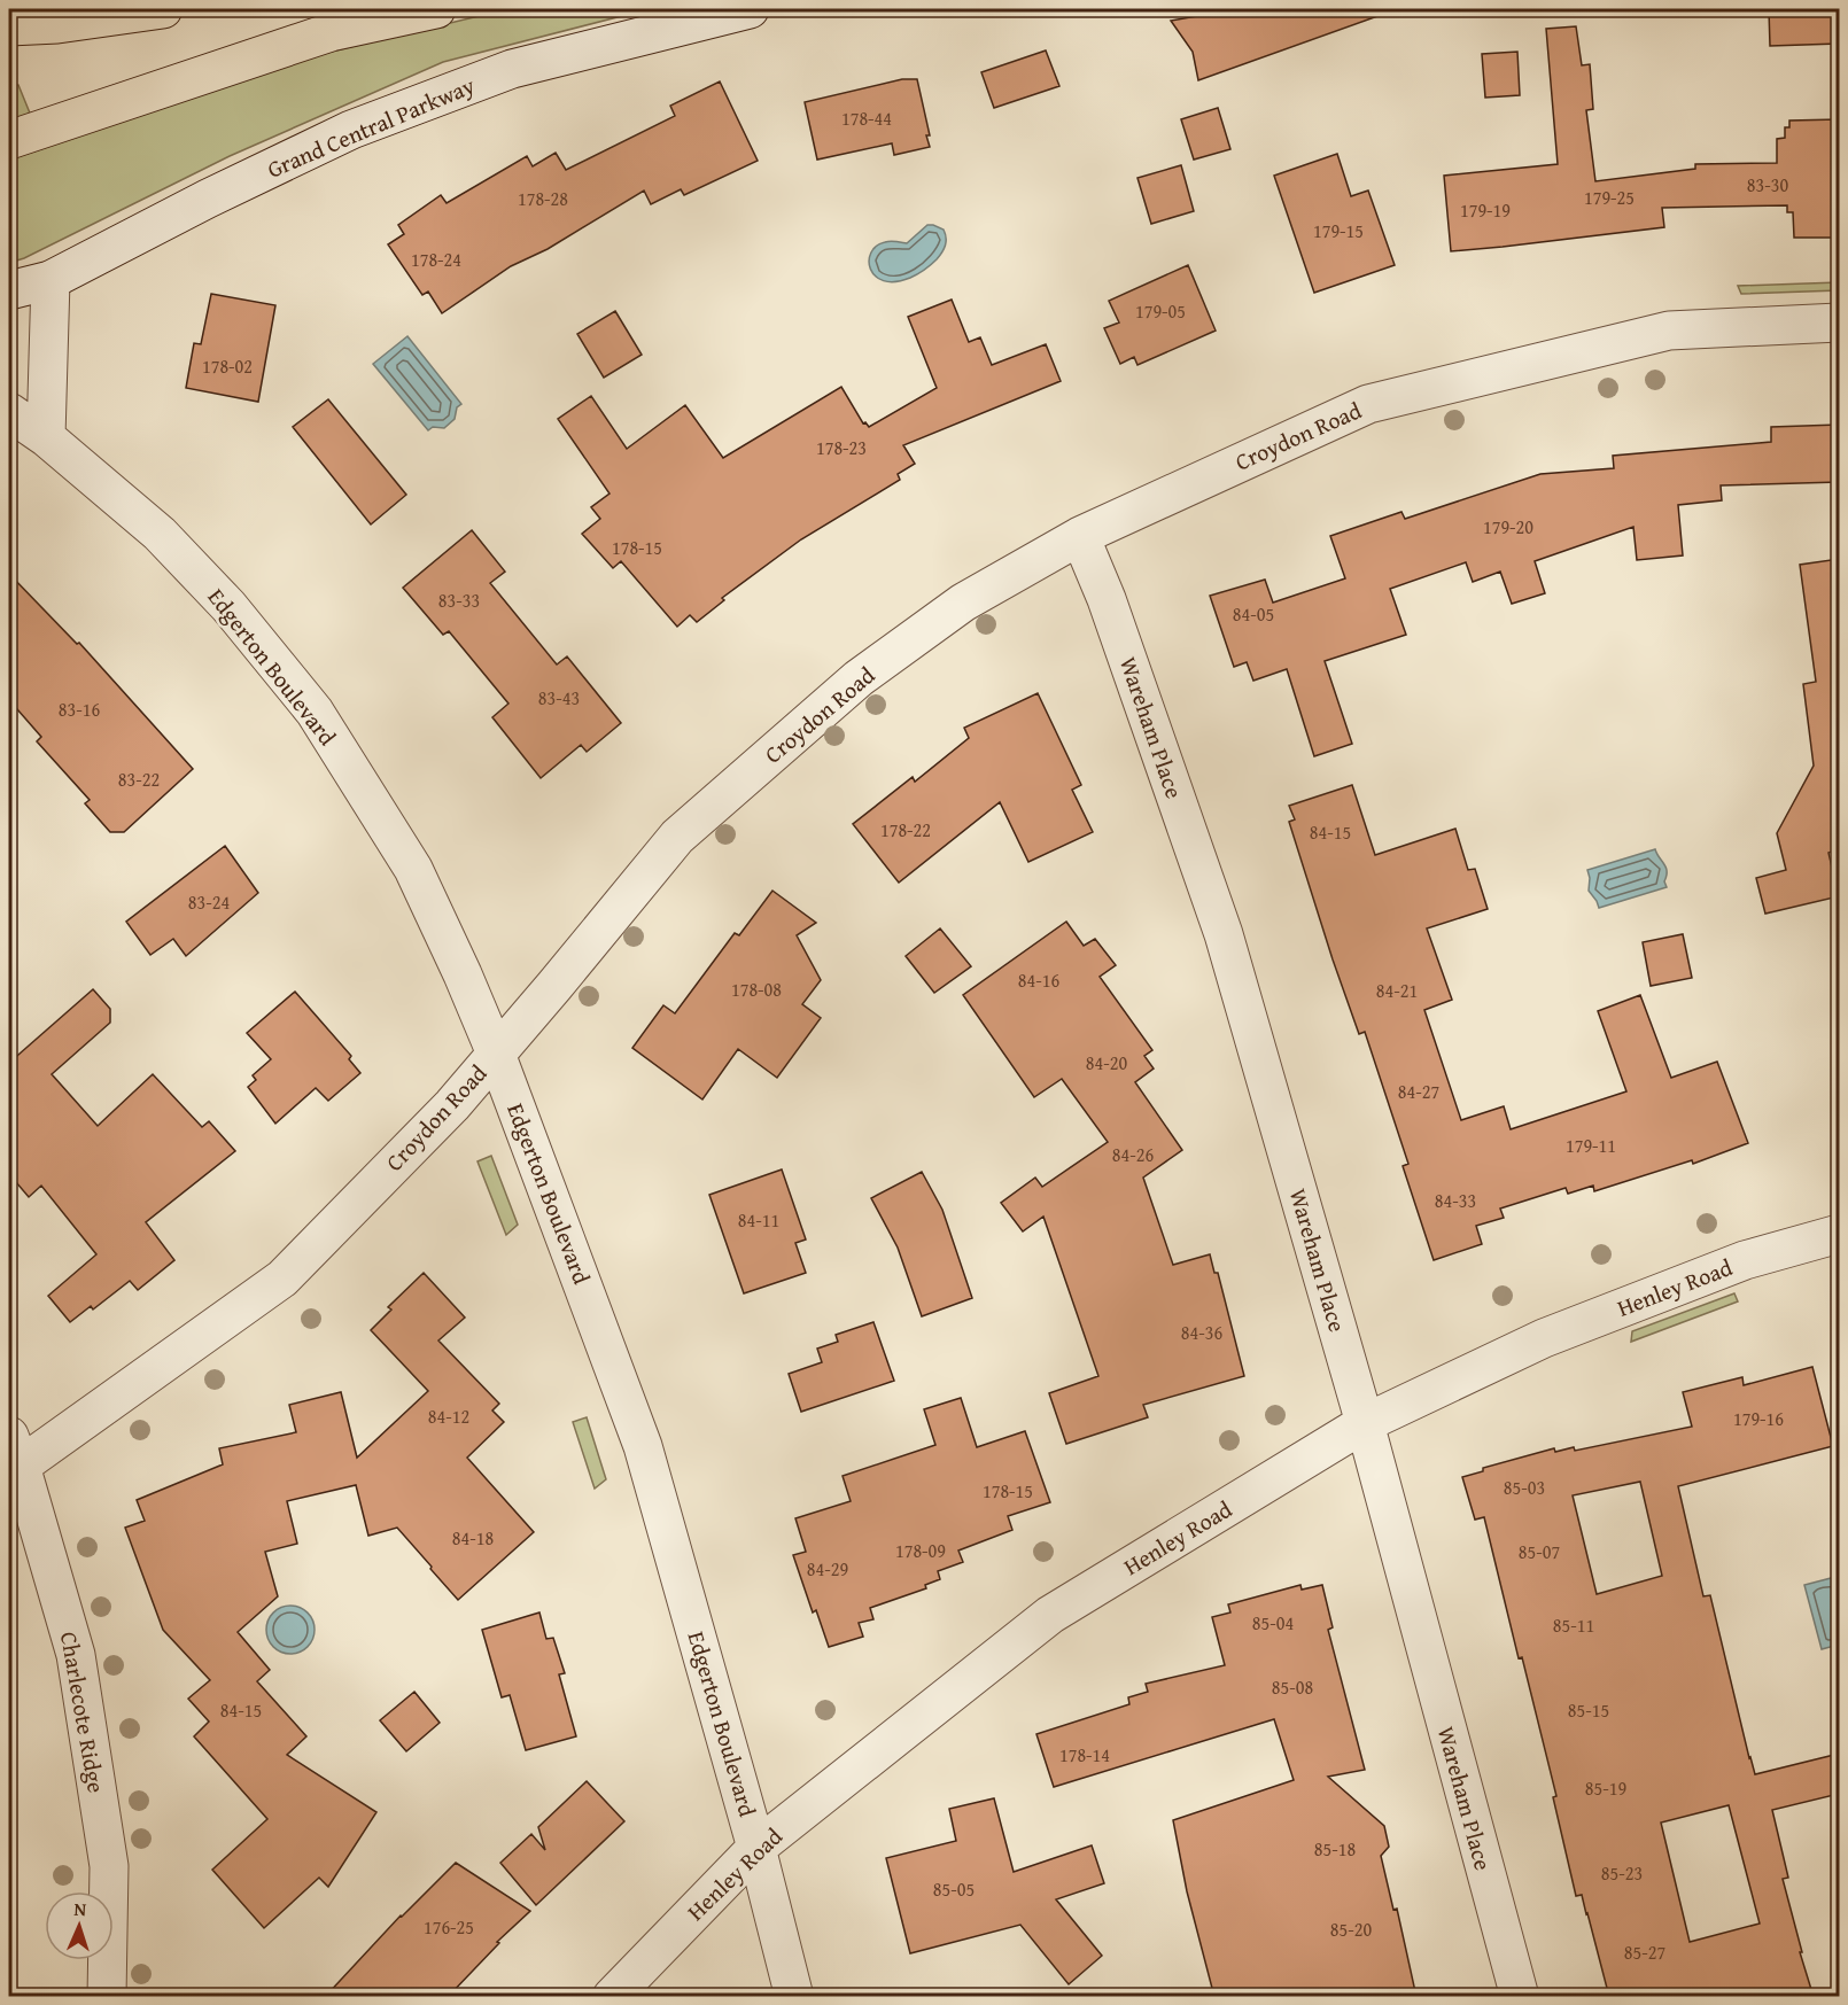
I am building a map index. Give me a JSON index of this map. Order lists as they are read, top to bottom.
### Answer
{
  "streets": {
    "street": [
      "Grand Central Parkway",
      "Croydon Road",
      "Edgerton Boulevard",
      "Wareham Place",
      "Henley Road",
      "Charlecote Ridge"
    ]
  },
  "crossings": [
    ["Croydon Road", "Edgerton Boulevard"],
    ["Croydon Road", "Wareham Place"],
    ["Croydon Road", "Charlecote Ridge"],
    ["Edgerton Boulevard", "Henley Road"],
    ["Wareham Place", "Henley Road"]
  ],
  "house_numbers": [
    "178-44",
    "83-30",
    "179-25",
    "178-28",
    "179-19",
    "179-15",
    "178-24",
    "179-05",
    "178-02",
    "178-23",
    "179-20",
    "178-15",
    "83-33",
    "84-05",
    "83-43",
    "83-16",
    "83-22",
    "178-22",
    "84-15",
    "83-24",
    "84-16",
    "178-08",
    "84-21",
    "84-20",
    "84-27",
    "179-11",
    "84-26",
    "84-33",
    "84-11",
    "84-36",
    "84-12",
    "179-16",
    "85-03",
    "178-15",
    "84-18",
    "178-09",
    "85-07",
    "84-29",
    "85-04",
    "85-11",
    "85-08",
    "84-15",
    "85-15",
    "178-14",
    "85-19",
    "85-18",
    "85-23",
    "85-05",
    "176-25",
    "85-20",
    "85-27"
  ],
  "north": "top"
}
